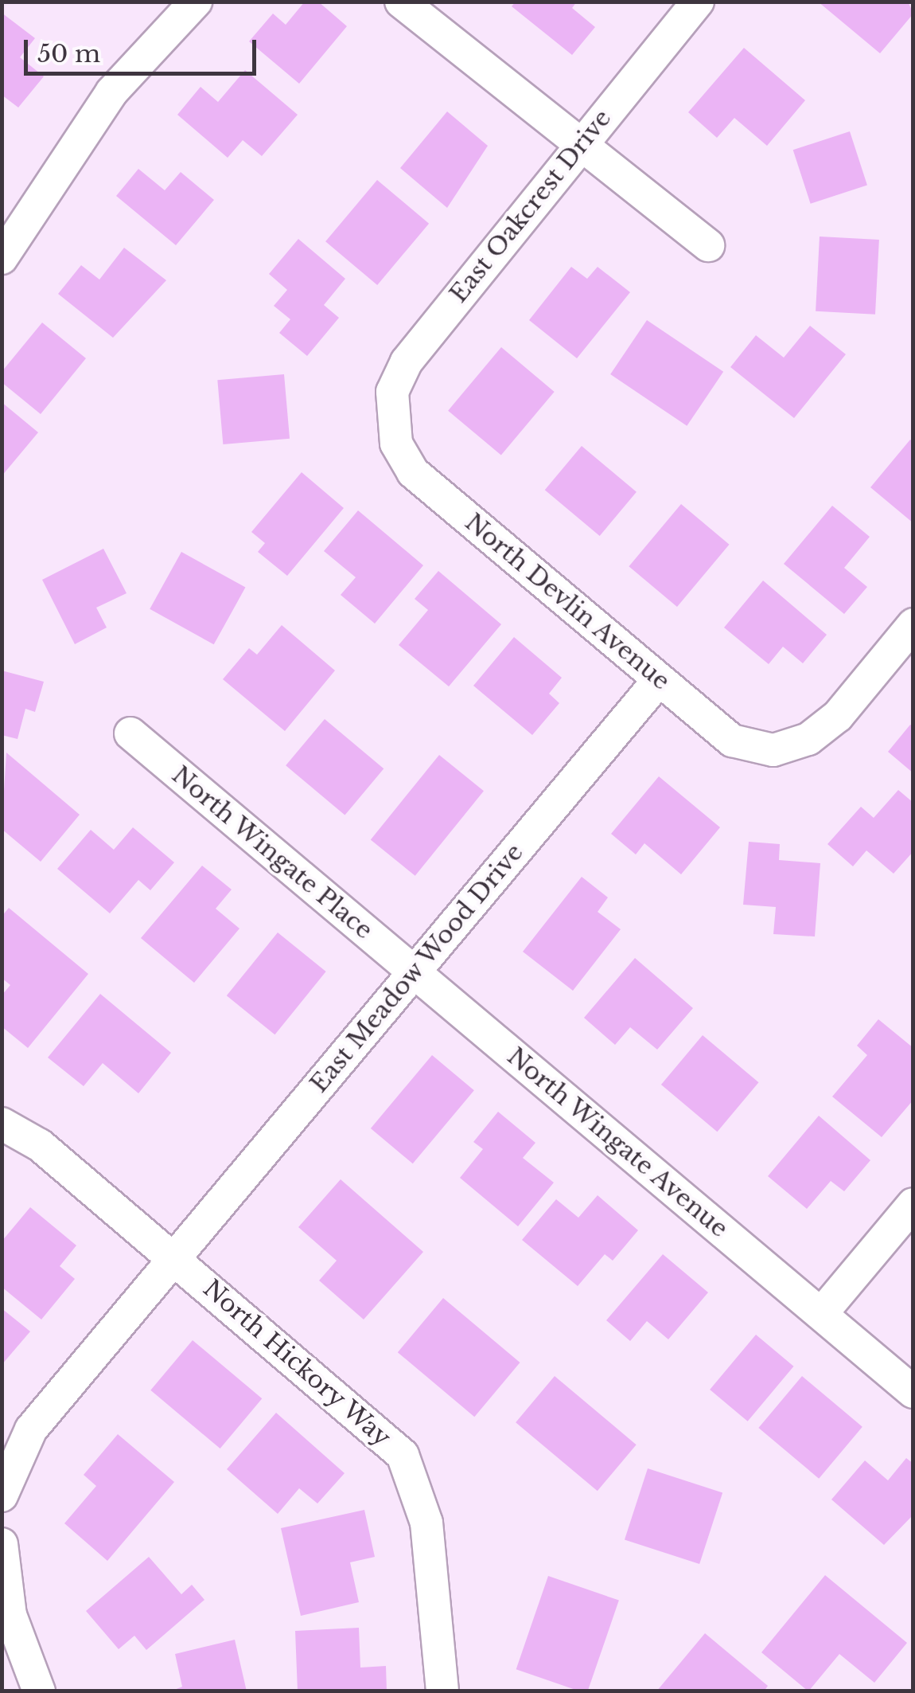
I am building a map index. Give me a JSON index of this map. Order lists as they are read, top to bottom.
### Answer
{
  "streets": {
    "street": [
      "East Oakcrest Drive",
      "North Devlin Avenue",
      "North Wingate Place",
      "East Meadow Wood Drive",
      "North Wingate Avenue",
      "North Hickory Way"
    ]
  },
  "crossings": [
    ["East Oakcrest Drive", "North Devlin Avenue"],
    ["North Devlin Avenue", "East Meadow Wood Drive"],
    ["North Wingate Place", "East Meadow Wood Drive"],
    ["North Wingate Place", "North Wingate Avenue"],
    ["East Meadow Wood Drive", "North Wingate Avenue"],
    ["East Meadow Wood Drive", "North Hickory Way"]
  ],
  "scale_bar": "50 m"
}
